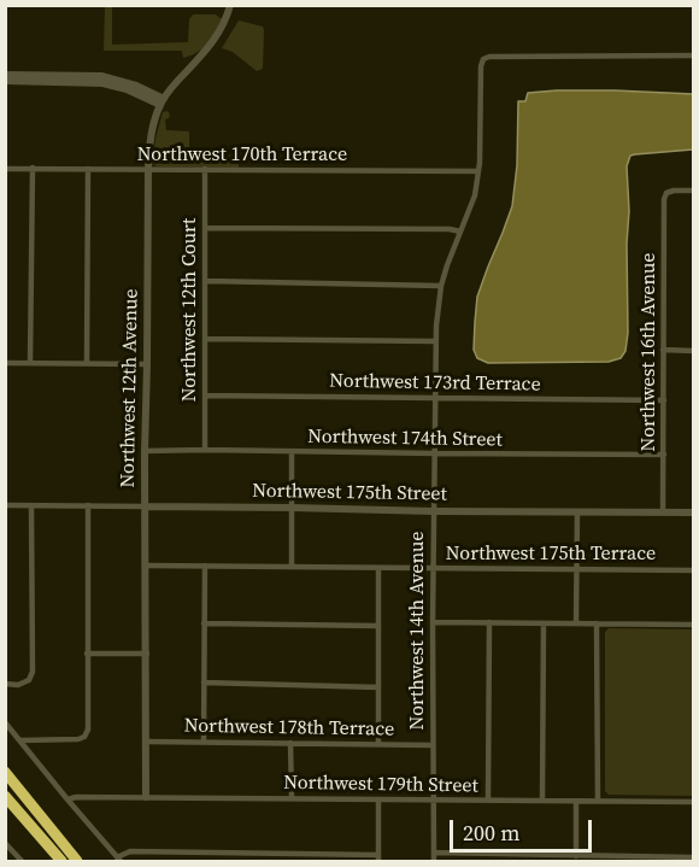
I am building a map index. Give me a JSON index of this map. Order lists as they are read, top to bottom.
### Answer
{
  "streets": {
    "street": [
      "Northwest 170th Terrace",
      "Northwest 12th Court",
      "Northwest 16th Avenue",
      "Northwest 173rd Terrace",
      "Northwest 12th Avenue",
      "Northwest 174th Street",
      "Northwest 175th Street",
      "Northwest 175th Terrace",
      "Northwest 14th Avenue",
      "Northwest 178th Terrace",
      "Northwest 179th Street"
    ]
  },
  "crossings": [
    ["Northwest 170th Terrace", "Northwest 12th Court"],
    ["Northwest 170th Terrace", "Northwest 12th Avenue"],
    ["Northwest 170th Terrace", "Northwest 14th Avenue"],
    ["Northwest 12th Court", "Northwest 173rd Terrace"],
    ["Northwest 12th Court", "Northwest 174th Street"],
    ["Northwest 16th Avenue", "Northwest 173rd Terrace"],
    ["Northwest 16th Avenue", "Northwest 174th Street"],
    ["Northwest 16th Avenue", "Northwest 175th Street"],
    ["Northwest 173rd Terrace", "Northwest 14th Avenue"],
    ["Northwest 12th Avenue", "Northwest 174th Street"],
    ["Northwest 12th Avenue", "Northwest 175th Street"],
    ["Northwest 12th Avenue", "Northwest 175th Terrace"],
    ["Northwest 12th Avenue", "Northwest 178th Terrace"],
    ["Northwest 12th Avenue", "Northwest 179th Street"],
    ["Northwest 174th Street", "Northwest 14th Avenue"],
    ["Northwest 175th Street", "Northwest 14th Avenue"],
    ["Northwest 175th Terrace", "Northwest 14th Avenue"],
    ["Northwest 14th Avenue", "Northwest 178th Terrace"],
    ["Northwest 14th Avenue", "Northwest 179th Street"]
  ],
  "scale_bar": "200 m"
}
